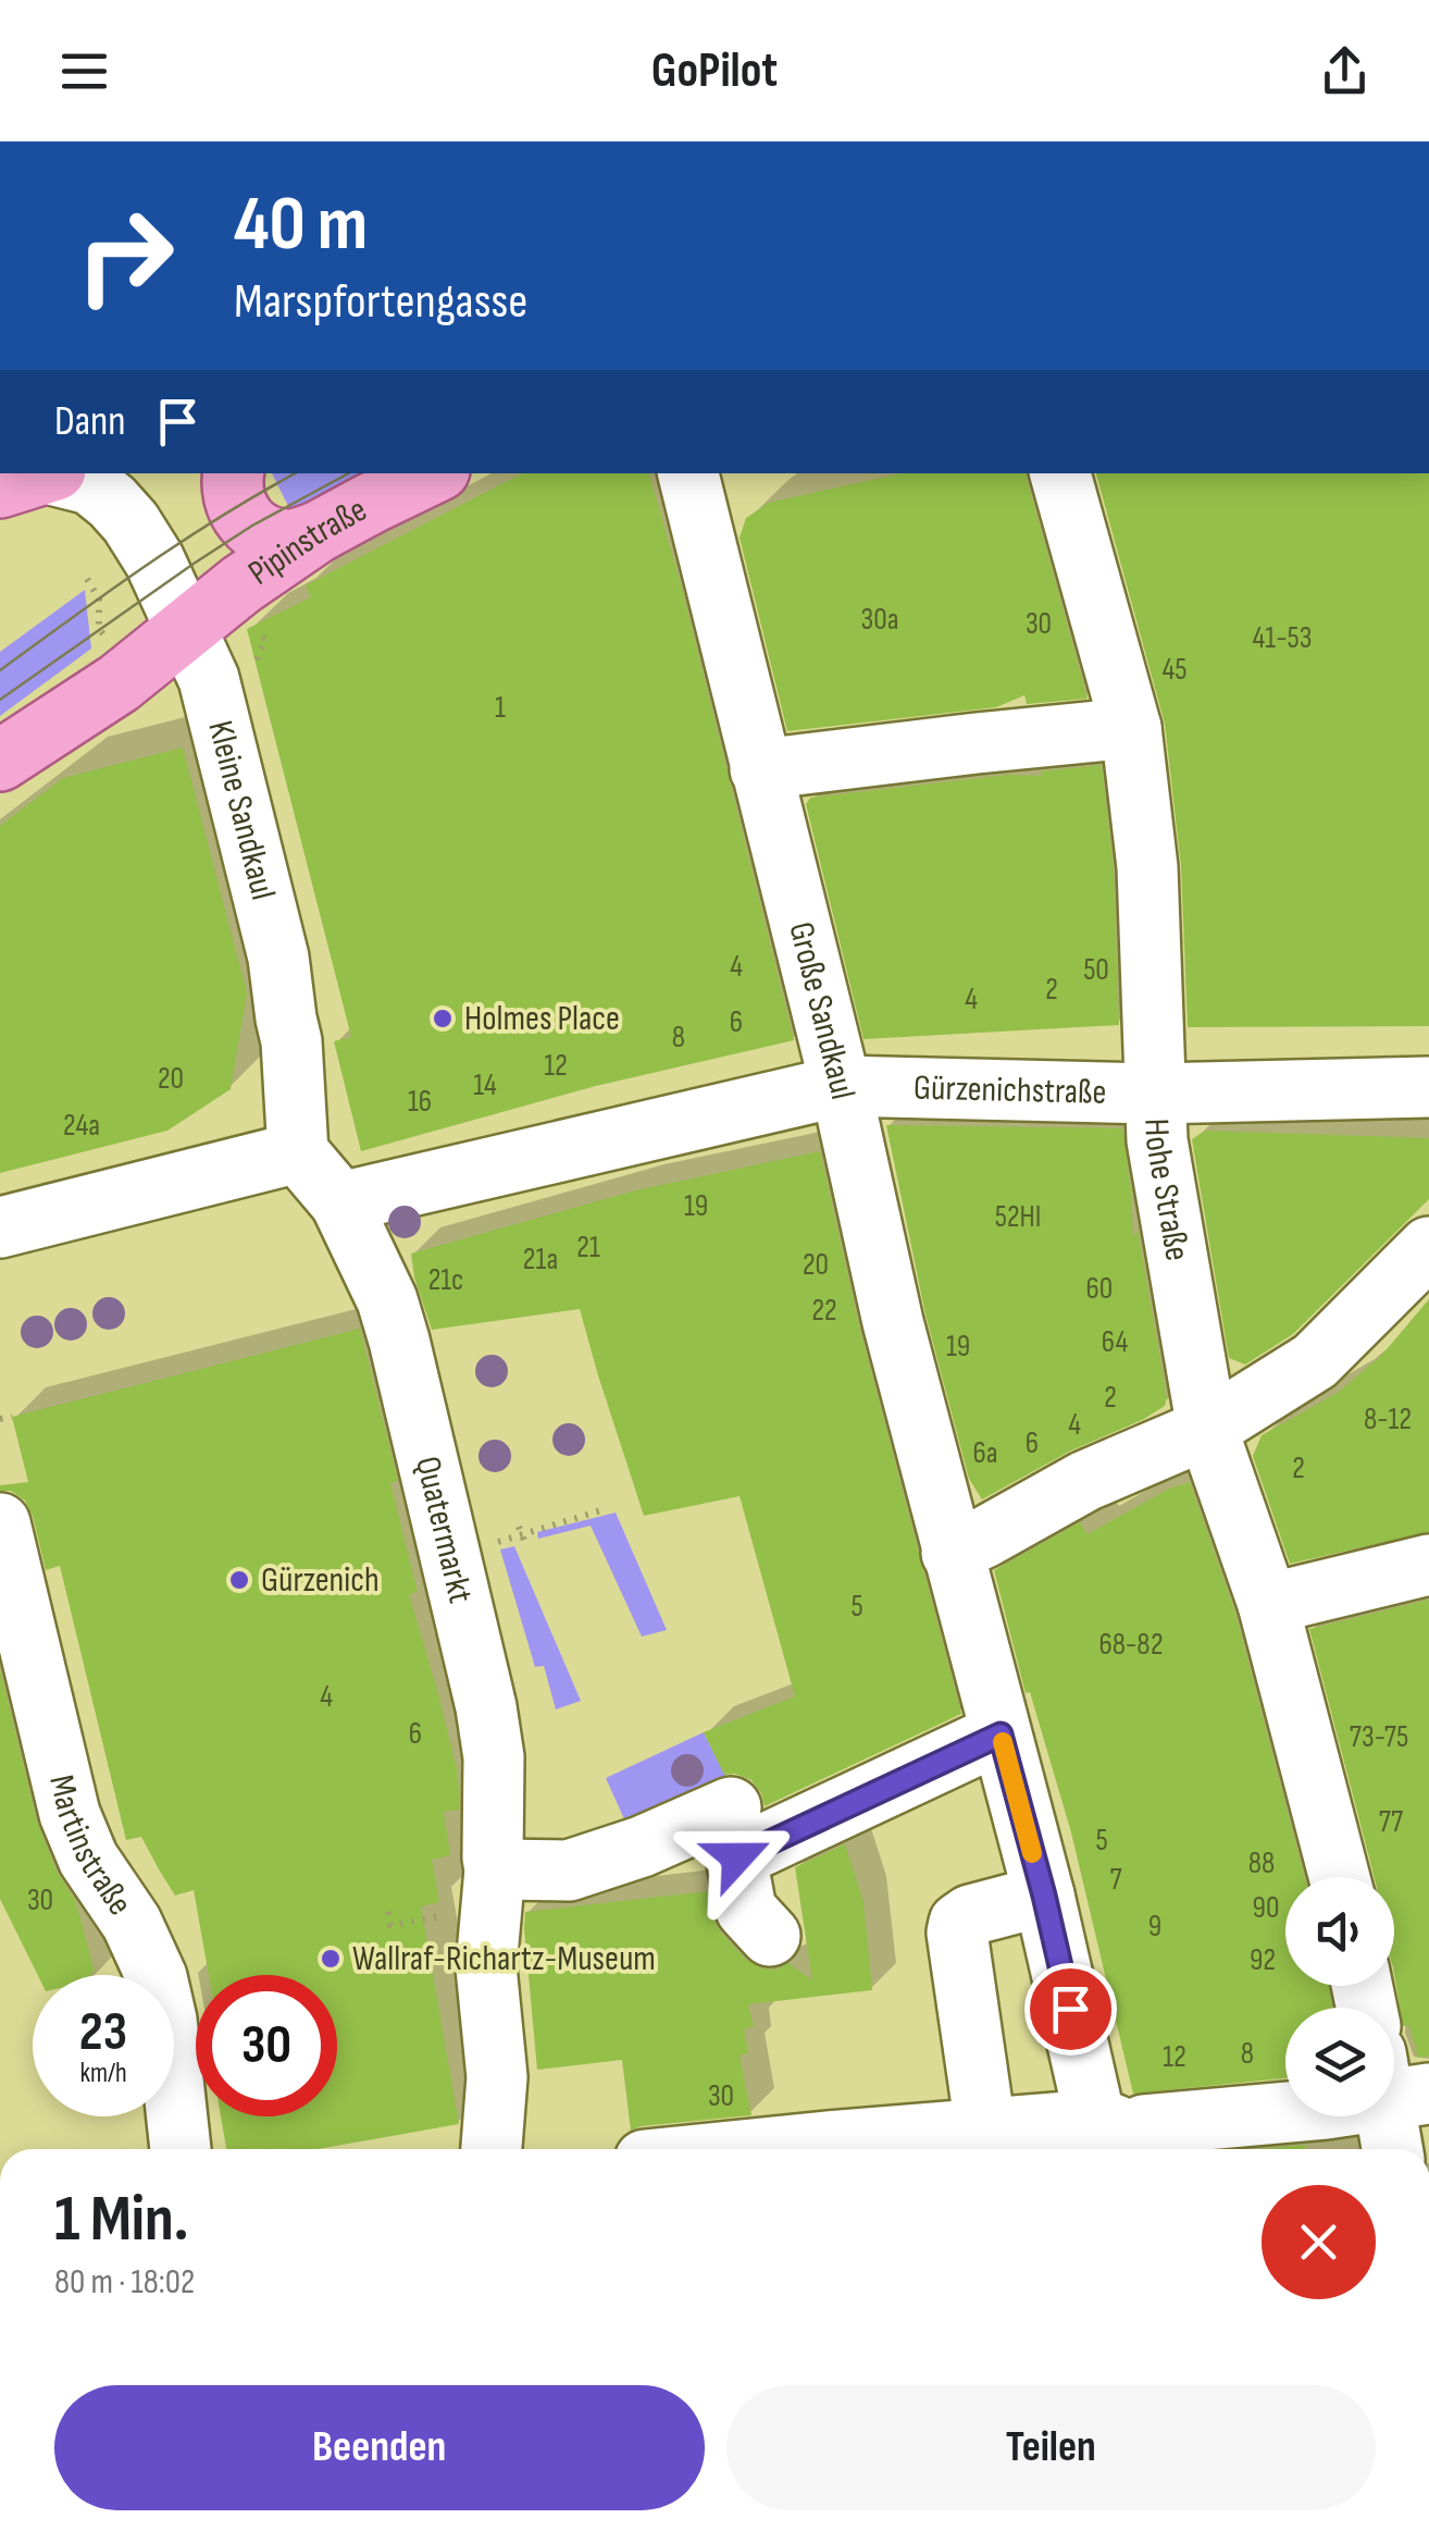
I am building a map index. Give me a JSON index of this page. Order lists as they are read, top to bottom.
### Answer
{
  "streets": {
    "main road": ["Pipinstraße"],
    "street": [
      "Kleine Sandkaul",
      "Große Sandkaul",
      "Gürzenichstraße",
      "Hohe Straße",
      "Quatermarkt",
      "Martinstraße"
    ]
  },
  "crossings": [
    ["Pipinstraße", "Kleine Sandkaul"],
    ["Große Sandkaul", "Gürzenichstraße"],
    ["Gürzenichstraße", "Hohe Straße"],
    ["Gürzenichstraße", "Quatermarkt"]
  ],
  "places": ["Holmes Place", "Gürzenich", "Wallraf-Richartz-Museum"],
  "house_numbers": [
    "30a",
    "30",
    "41-53",
    "45",
    "1",
    "4",
    "50",
    "2",
    "4",
    "6",
    "8",
    "12",
    "20",
    "14",
    "16",
    "24a",
    "19",
    "52HI",
    "21",
    "21a",
    "20",
    "21c",
    "60",
    "22",
    "64",
    "19",
    "2",
    "8-12",
    "4",
    "6",
    "6a",
    "2",
    "5",
    "68-82",
    "4",
    "6",
    "73-75",
    "77",
    "5",
    "88",
    "7",
    "30",
    "90",
    "9",
    "92",
    "8",
    "12",
    "30"
  ],
  "page": {
    "header": "GoPilot",
    "turn": ["40 m", "Marspfortengasse"],
    "then": "Dann",
    "speed": "23 km/h",
    "limit": "30",
    "heading": ["1 Min.", "80 m · 18:02"],
    "buttons": ["Beenden", "Teilen"]
  }
}
